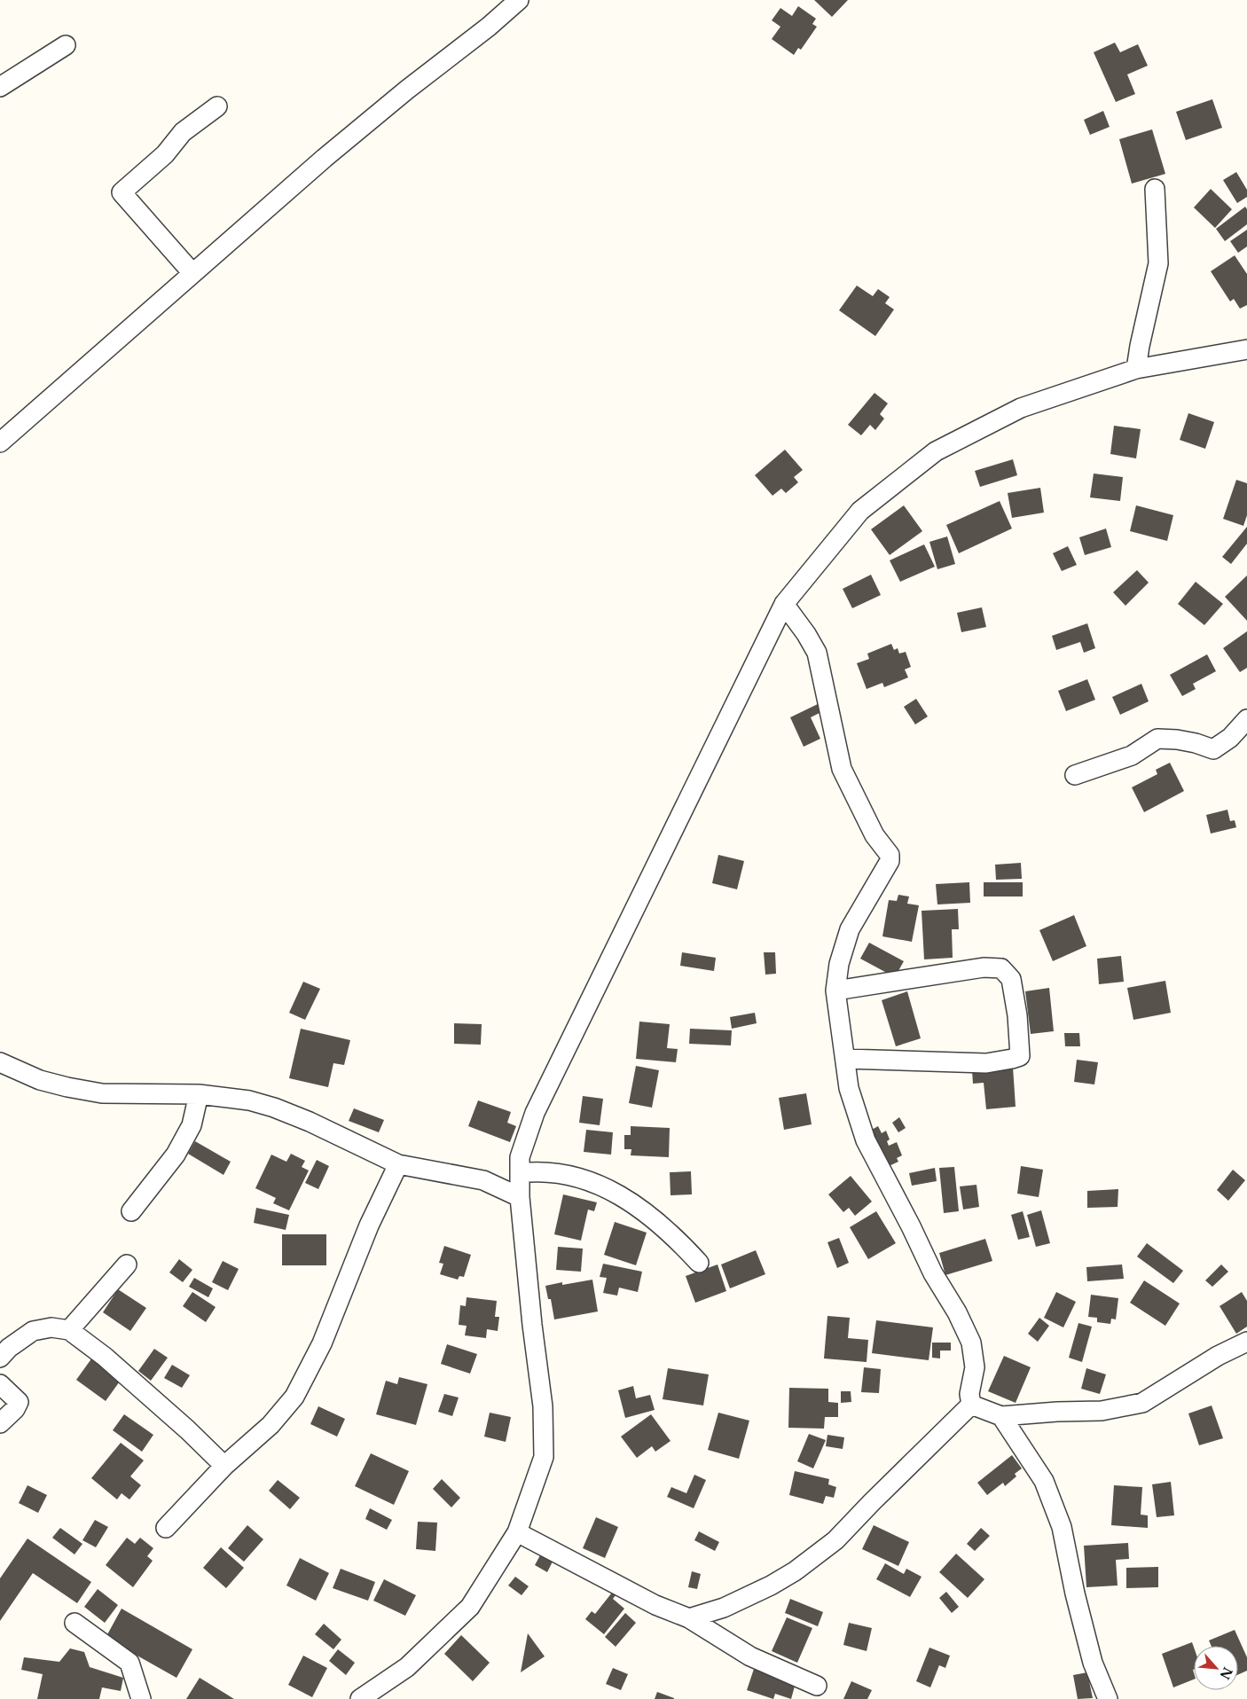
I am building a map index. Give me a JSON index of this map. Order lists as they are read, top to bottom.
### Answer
{
  "north": "bottom right"
}
